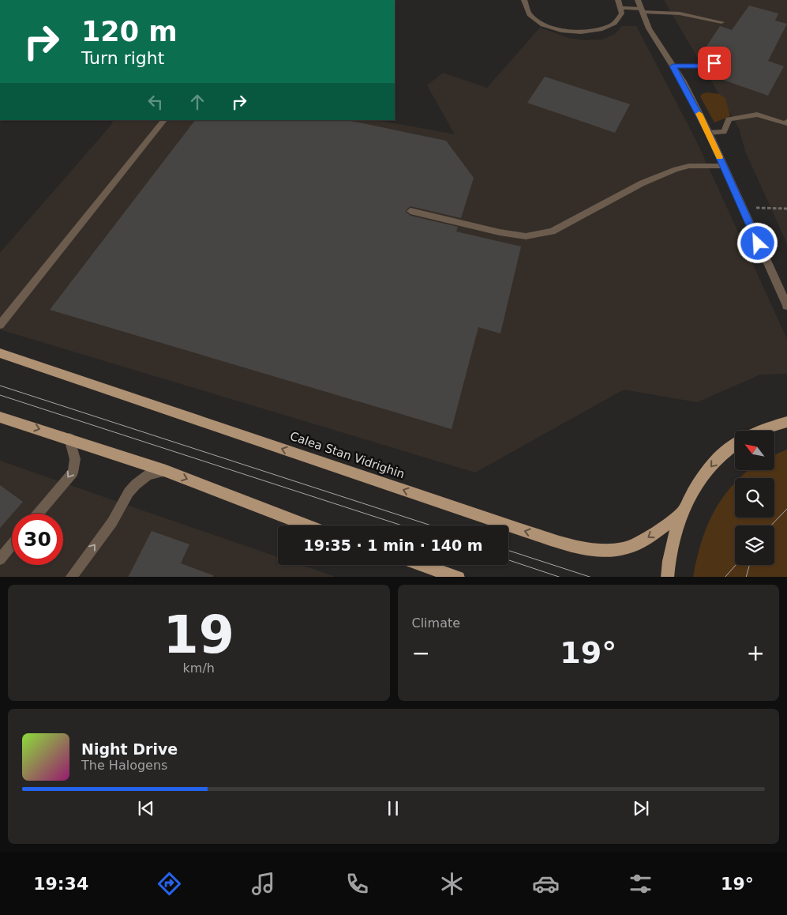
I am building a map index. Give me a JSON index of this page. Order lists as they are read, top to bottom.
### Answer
{
  "streets": {
    "main road": ["Calea Stan Vidrighin"]
  },
  "north": "top left",
  "page": {
    "turn": ["120 m", "Turn right"],
    "limit": "30",
    "trip": "19:35 · 1 min · 140 m",
    "tile": [
      ["19", "km/h"],
      "Climate"
    ],
    "heat": ["−", "19°", "+"],
    "song": ["Night Drive", "The Halogens"],
    "tabs": ["19:34", "19°"]
  }
}
